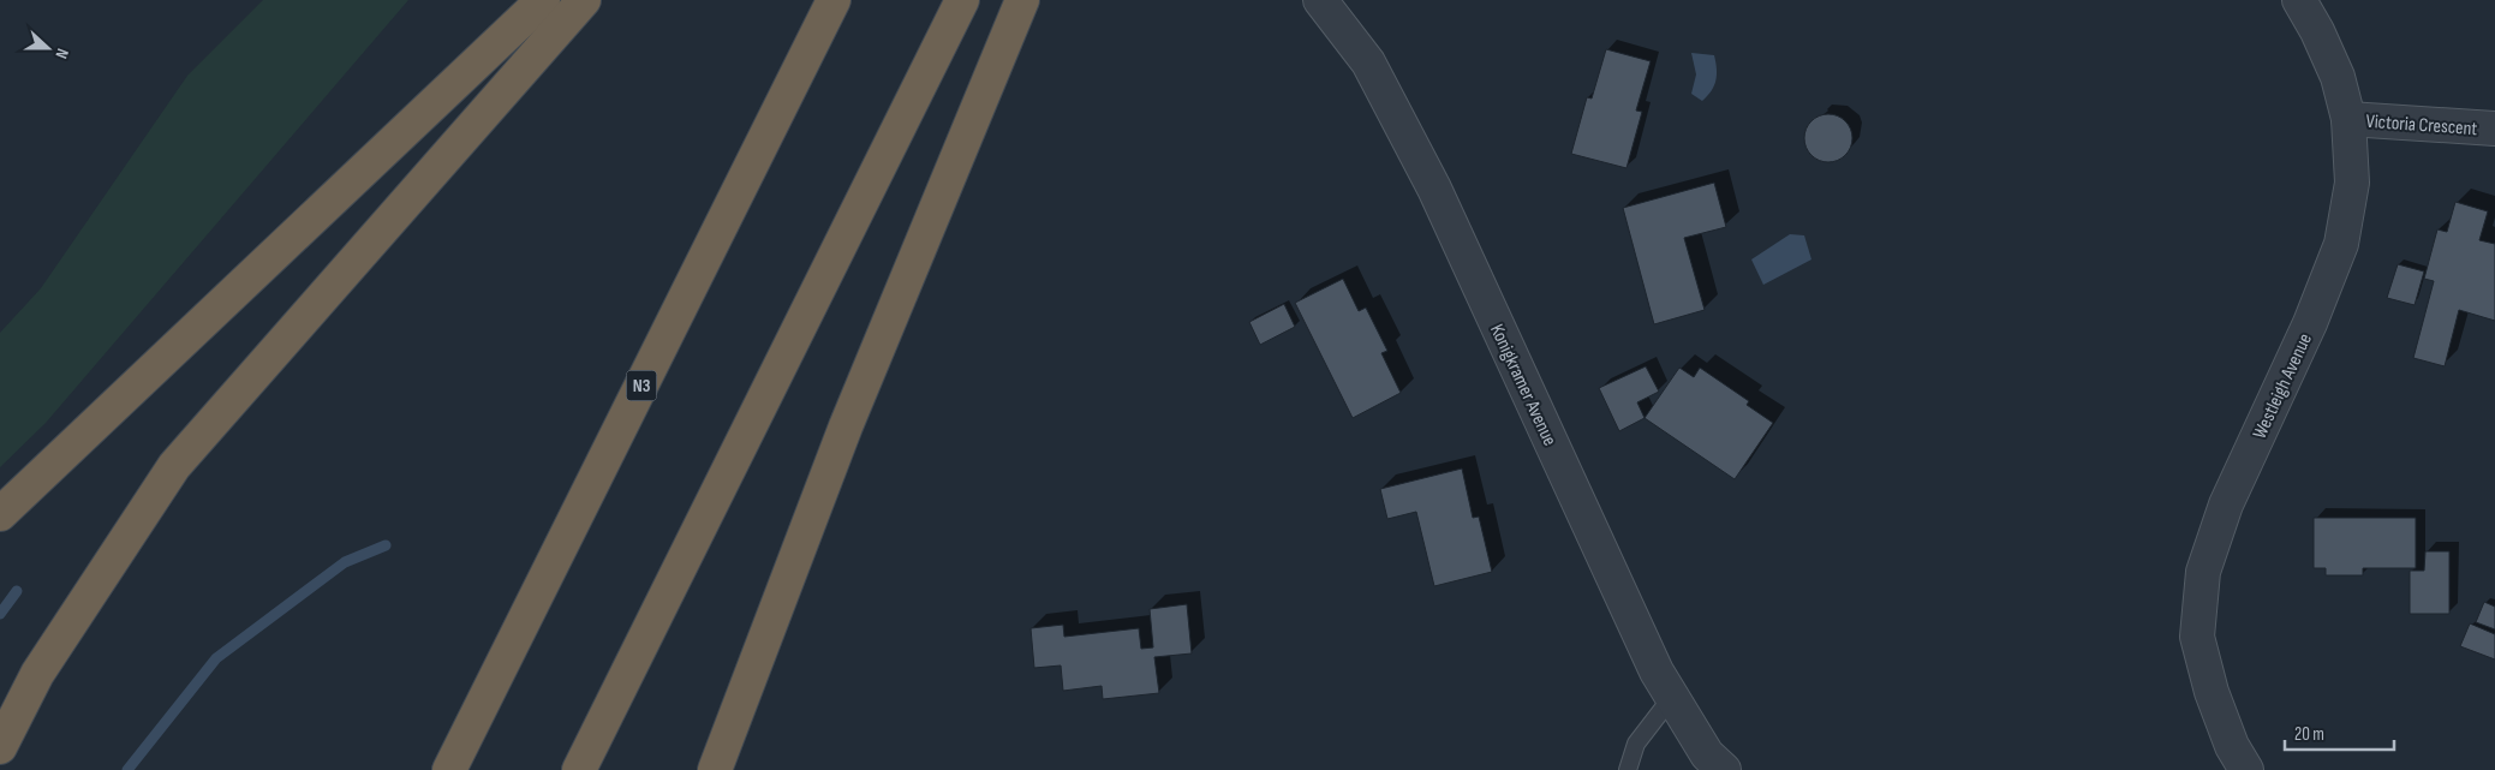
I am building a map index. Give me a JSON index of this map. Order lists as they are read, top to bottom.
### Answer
{
  "streets": {
    "highway": ["N3"],
    "street": ["Victoria Crescent", "Konigkramer Avenue", "Westleigh Avenue"]
  },
  "crossings": [
    ["Victoria Crescent", "Westleigh Avenue"]
  ],
  "scale_bar": "20 m",
  "north": "right"
}
